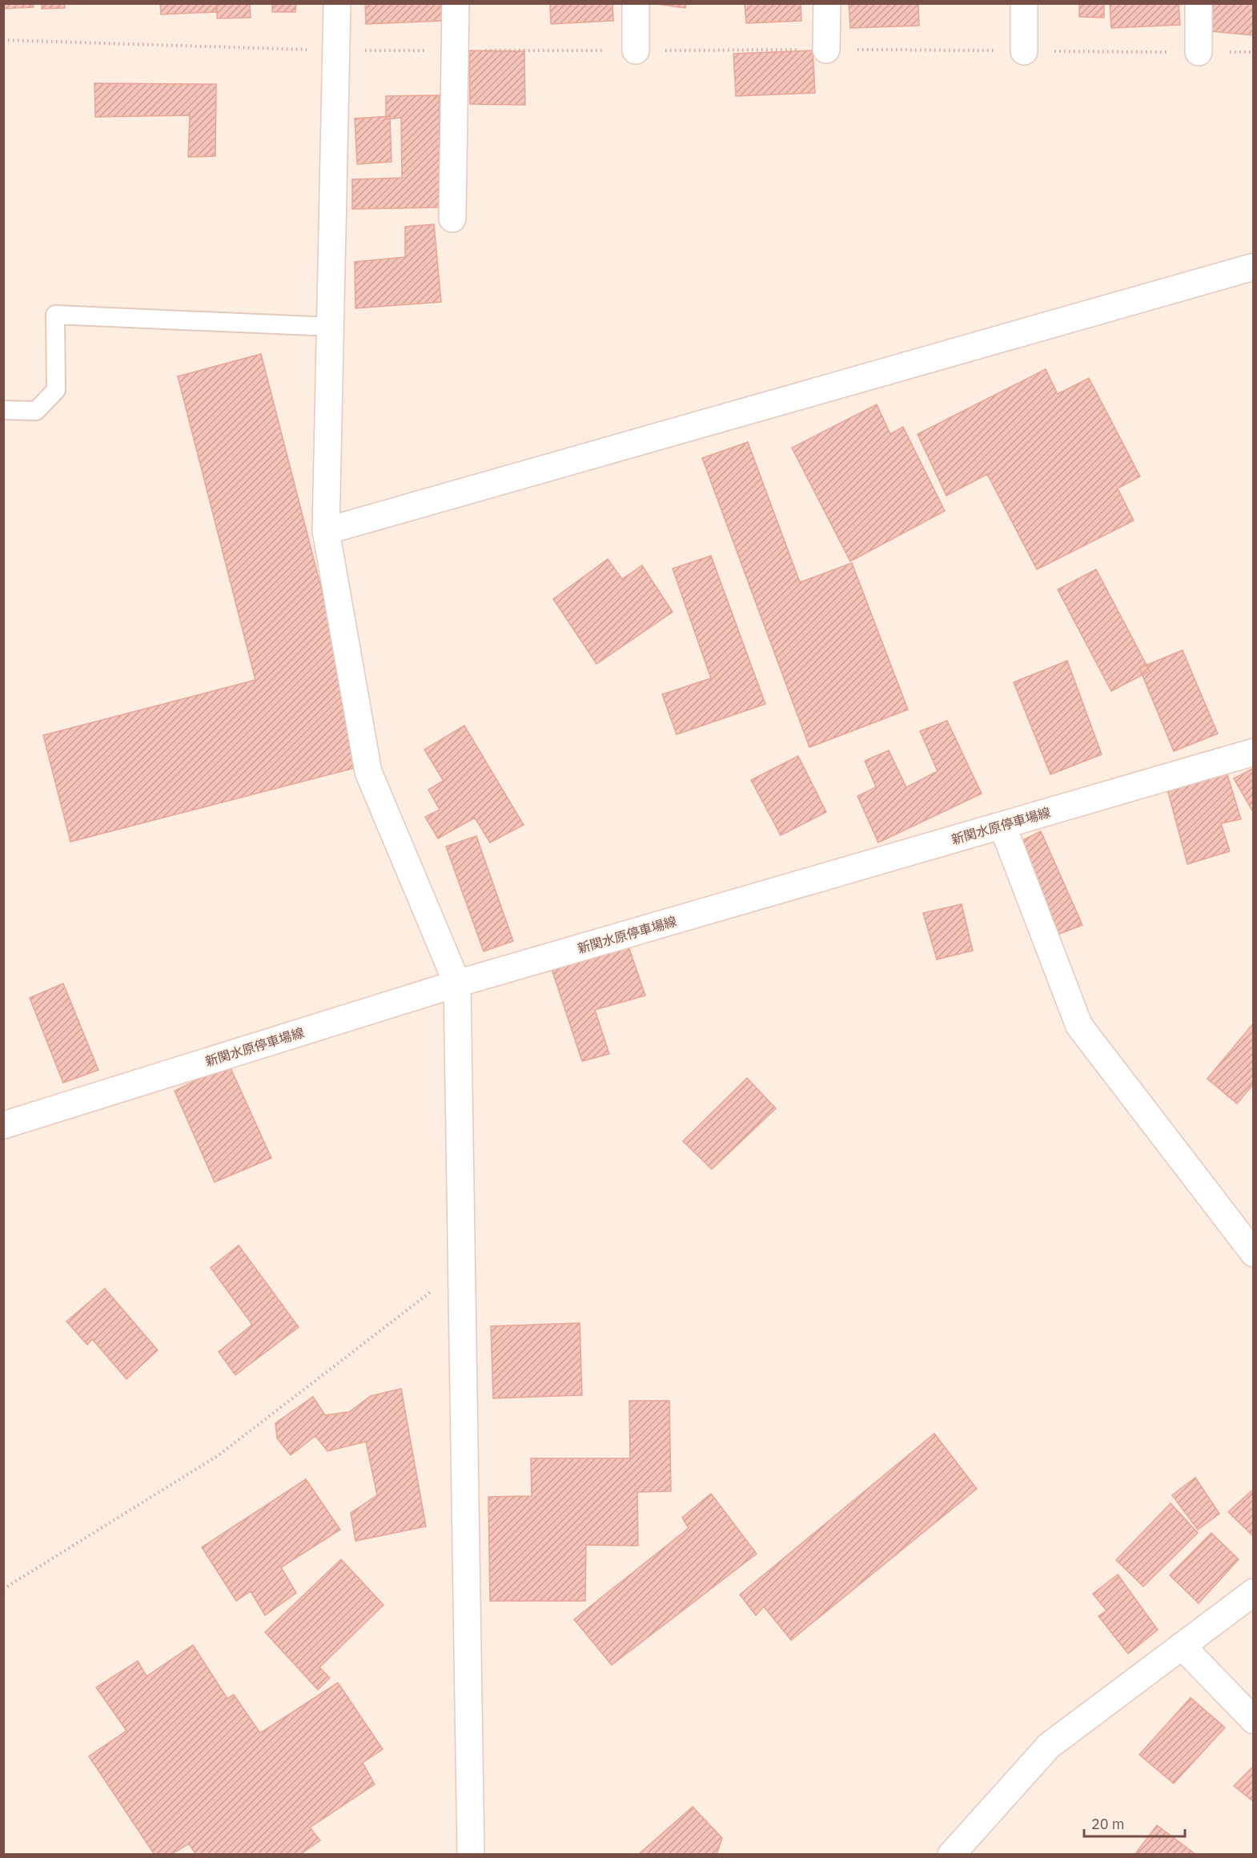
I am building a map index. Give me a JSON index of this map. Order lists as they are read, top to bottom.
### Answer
{
  "streets": {
    "street": ["新関水原停車場線"]
  },
  "scale_bar": "20 m"
}
